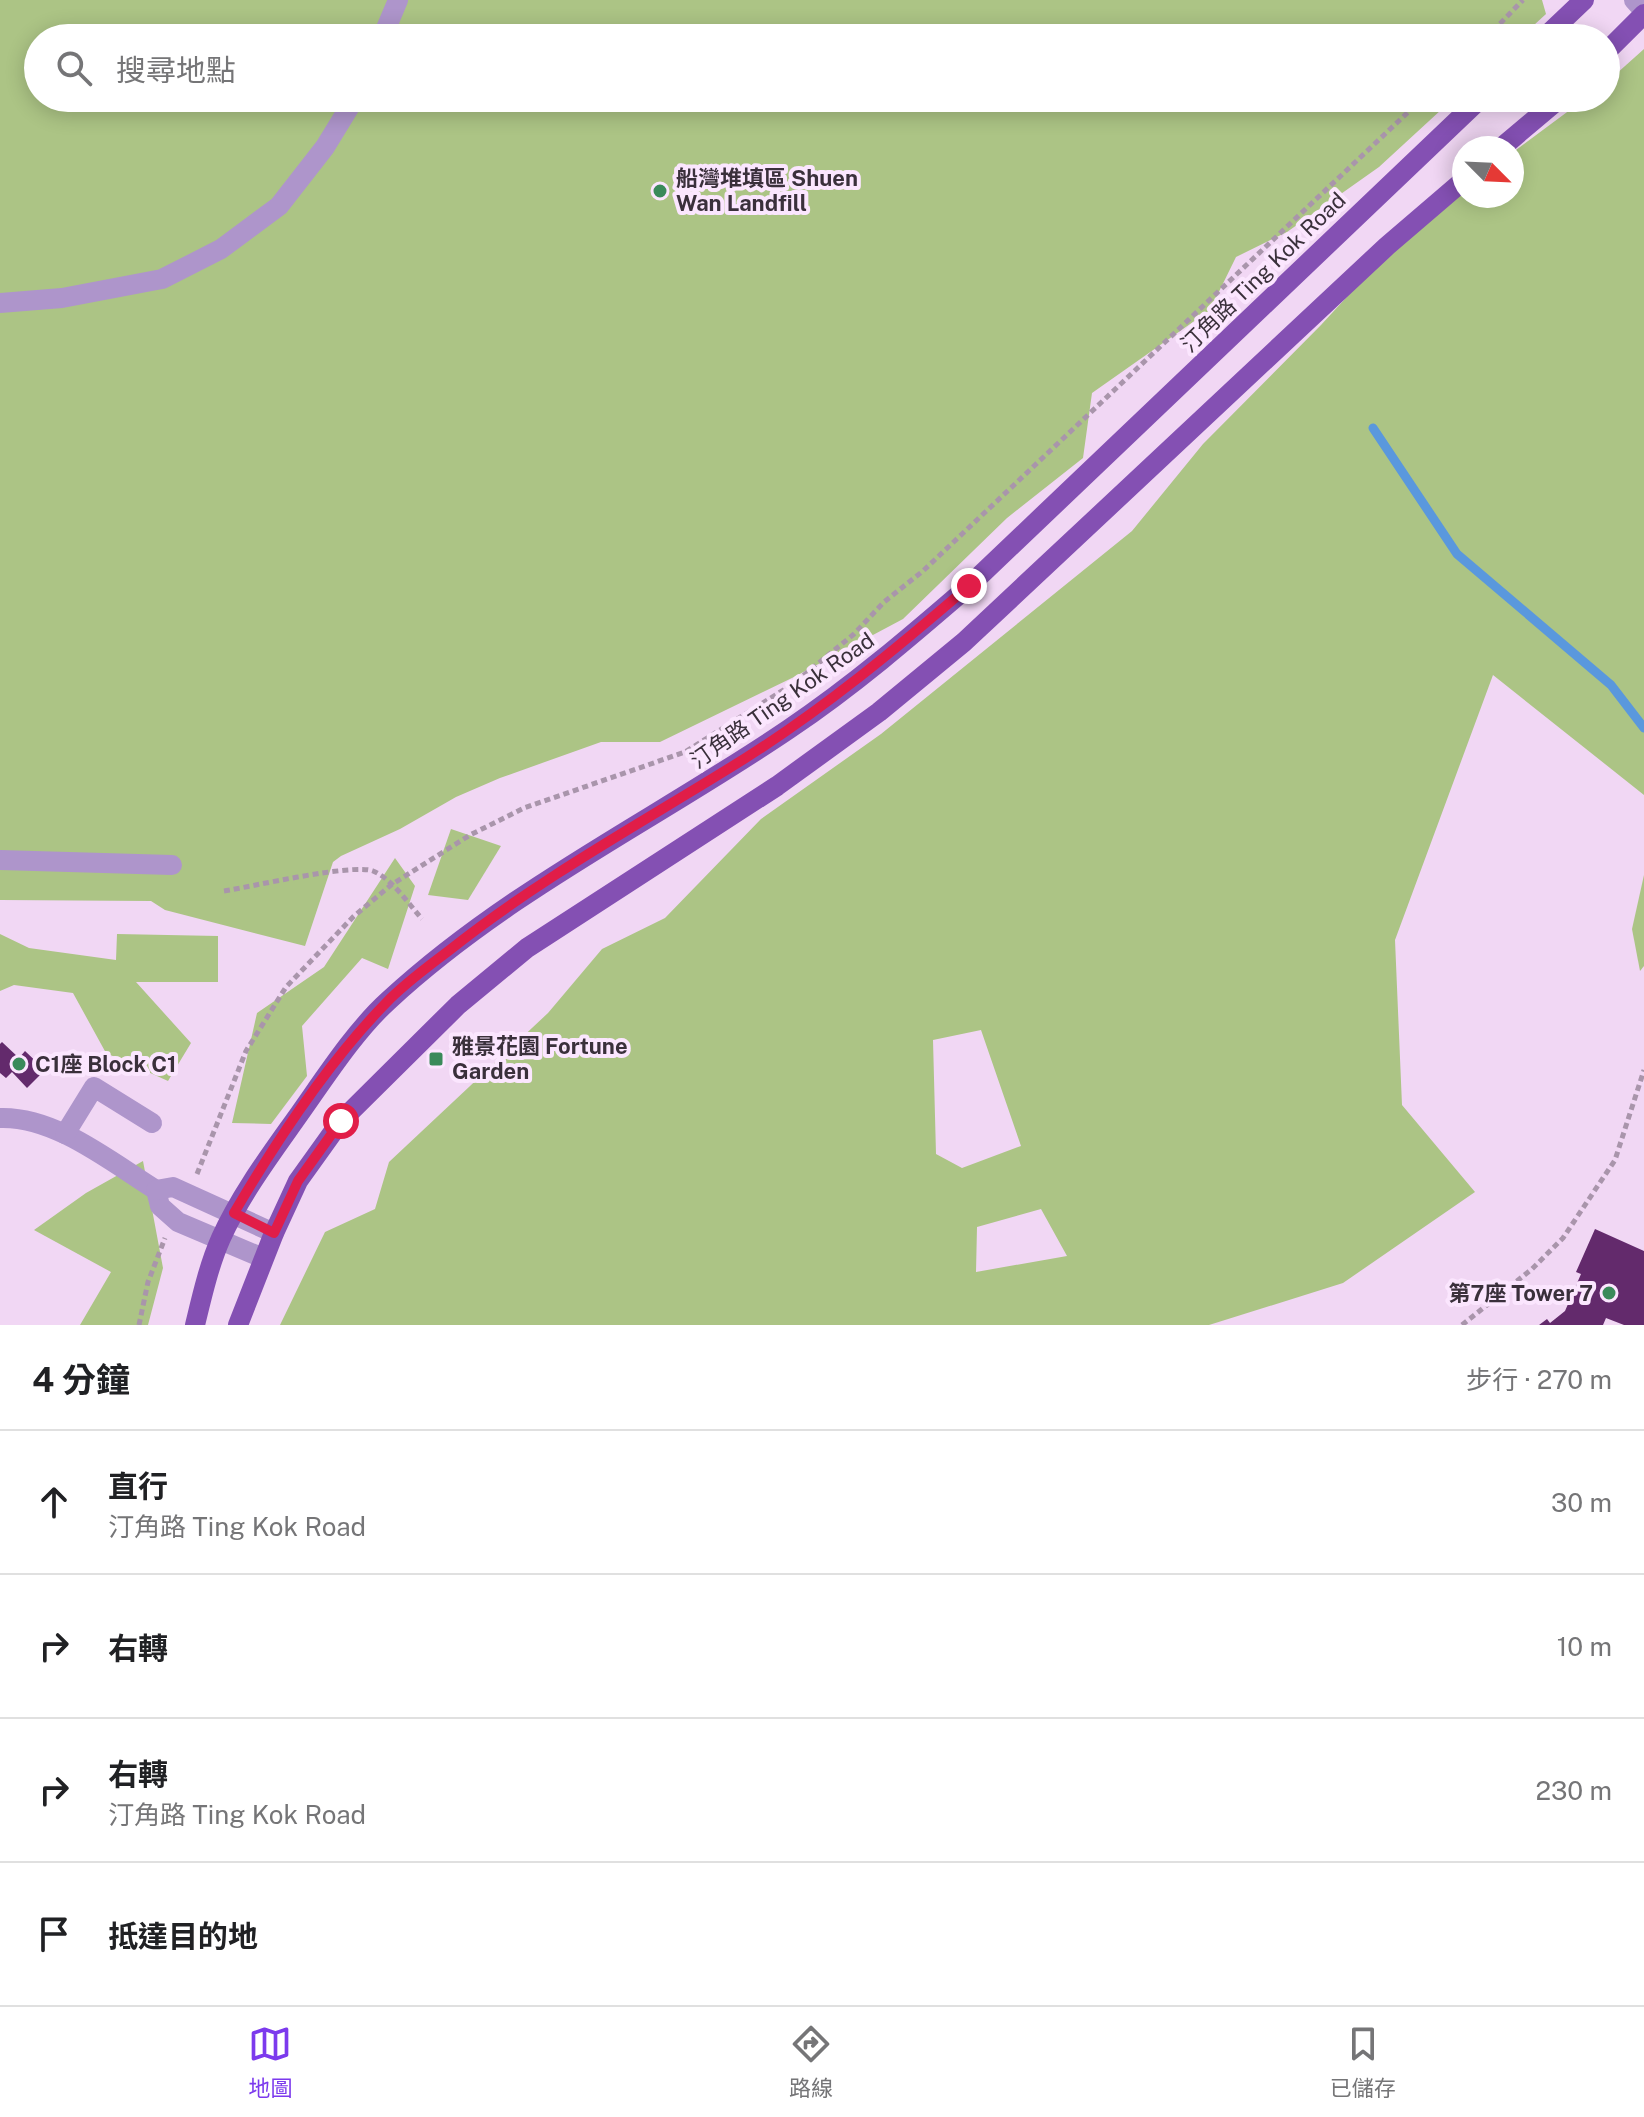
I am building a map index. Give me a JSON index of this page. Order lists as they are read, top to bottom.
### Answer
{
  "streets": {
    "main road": ["汀角路 Ting Kok Road"]
  },
  "places": {
    "other": ["船灣堆填區 Shuen Wan Landfill", "C1座 Block C1", "第7座 Tower 7"],
    "transit": ["雅景花園 Fortune Garden"]
  },
  "north": "bottom right",
  "page": {
    "search": "搜尋地點",
    "heading": ["4 分鐘", "步行 · 270 m"],
    "list": [
      ["直行", "汀角路 Ting Kok Road", "30 m"],
      ["右轉", "10 m"],
      ["右轉", "汀角路 Ting Kok Road", "230 m"],
      "抵達目的地"
    ],
    "nav": ["地圖", "路線", "已儲存"]
  }
}
